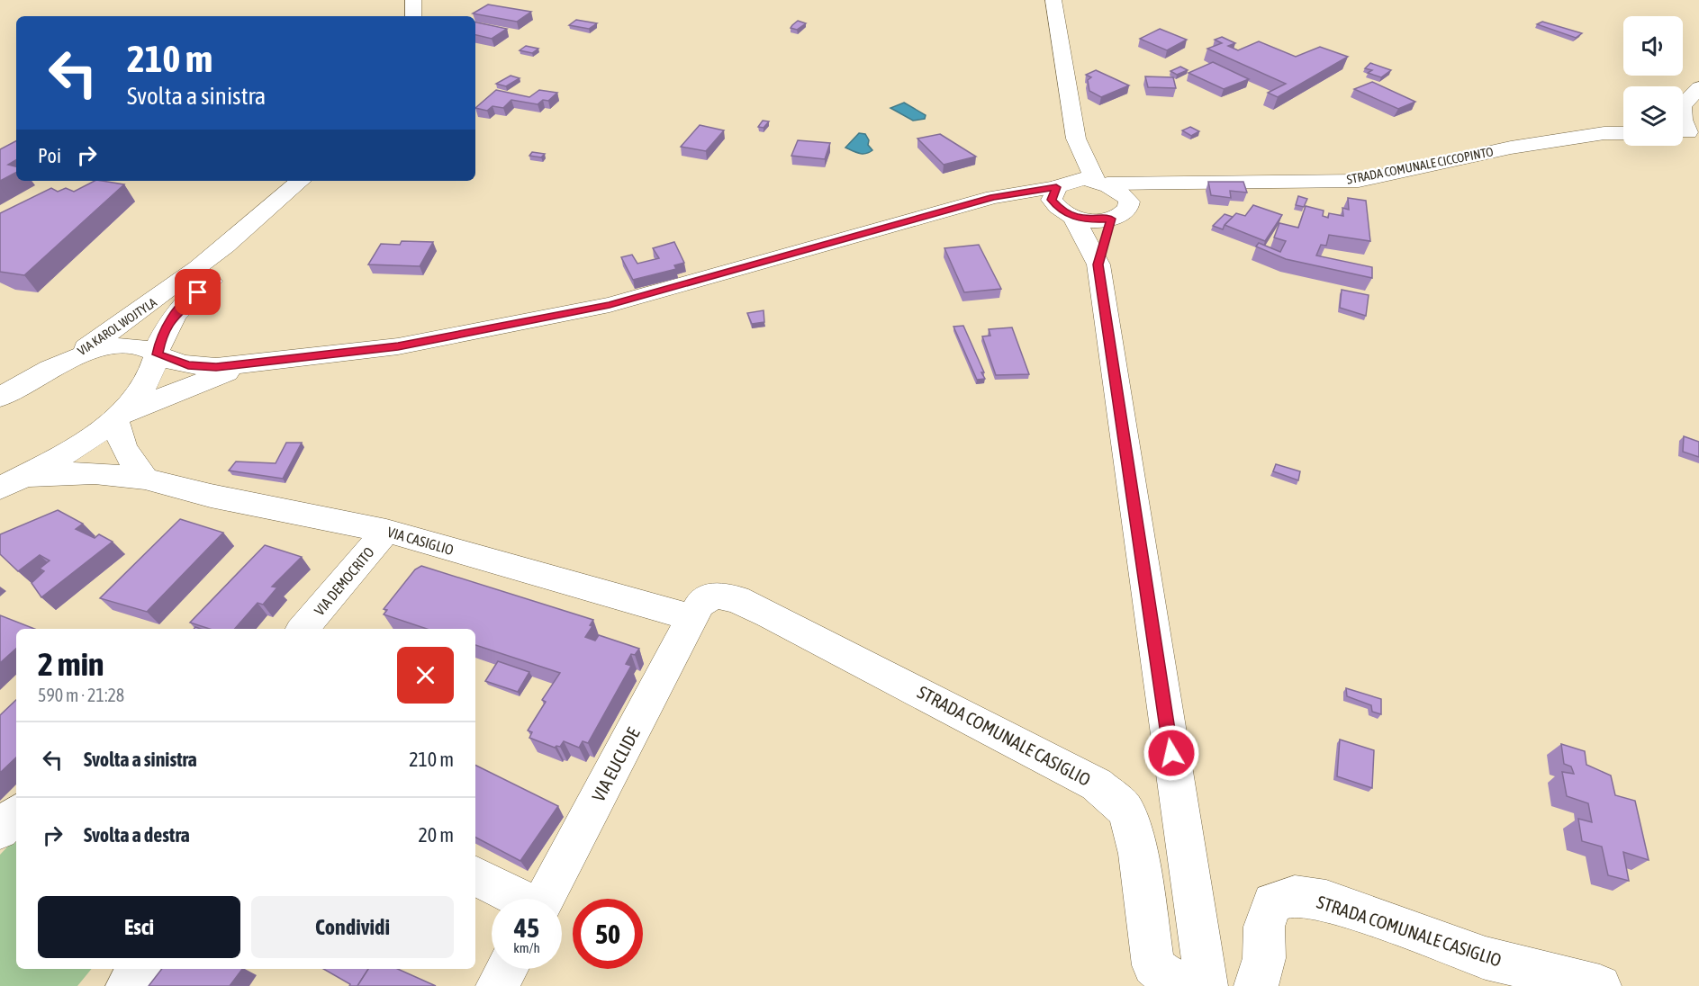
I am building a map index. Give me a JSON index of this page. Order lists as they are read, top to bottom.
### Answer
{
  "streets": {
    "street": [
      "STRADA COMUNALE CICCOPINTO",
      "VIA KAROL WOJTYLA",
      "VIA CASIGLIO",
      "VIA DEMOCRITO",
      "STRADA COMUNALE CASIGLIO",
      "VIA EUCLIDE"
    ]
  },
  "crossings": [
    ["VIA CASIGLIO", "VIA DEMOCRITO"],
    ["VIA CASIGLIO", "STRADA COMUNALE CASIGLIO"],
    ["VIA CASIGLIO", "VIA EUCLIDE"],
    ["STRADA COMUNALE CASIGLIO", "VIA EUCLIDE"]
  ],
  "page": {
    "turn": ["210 m", "Svolta a sinistra"],
    "then": "Poi",
    "heading": ["2 min", "590 m · 21:28"],
    "list": [
      {
        "name": "Svolta a sinistra",
        "value": "210 m"
      },
      {
        "name": "Svolta a destra",
        "value": "20 m"
      }
    ],
    "buttons": ["Esci", "Condividi"],
    "speed": "45 km/h",
    "limit": "50"
  }
}
